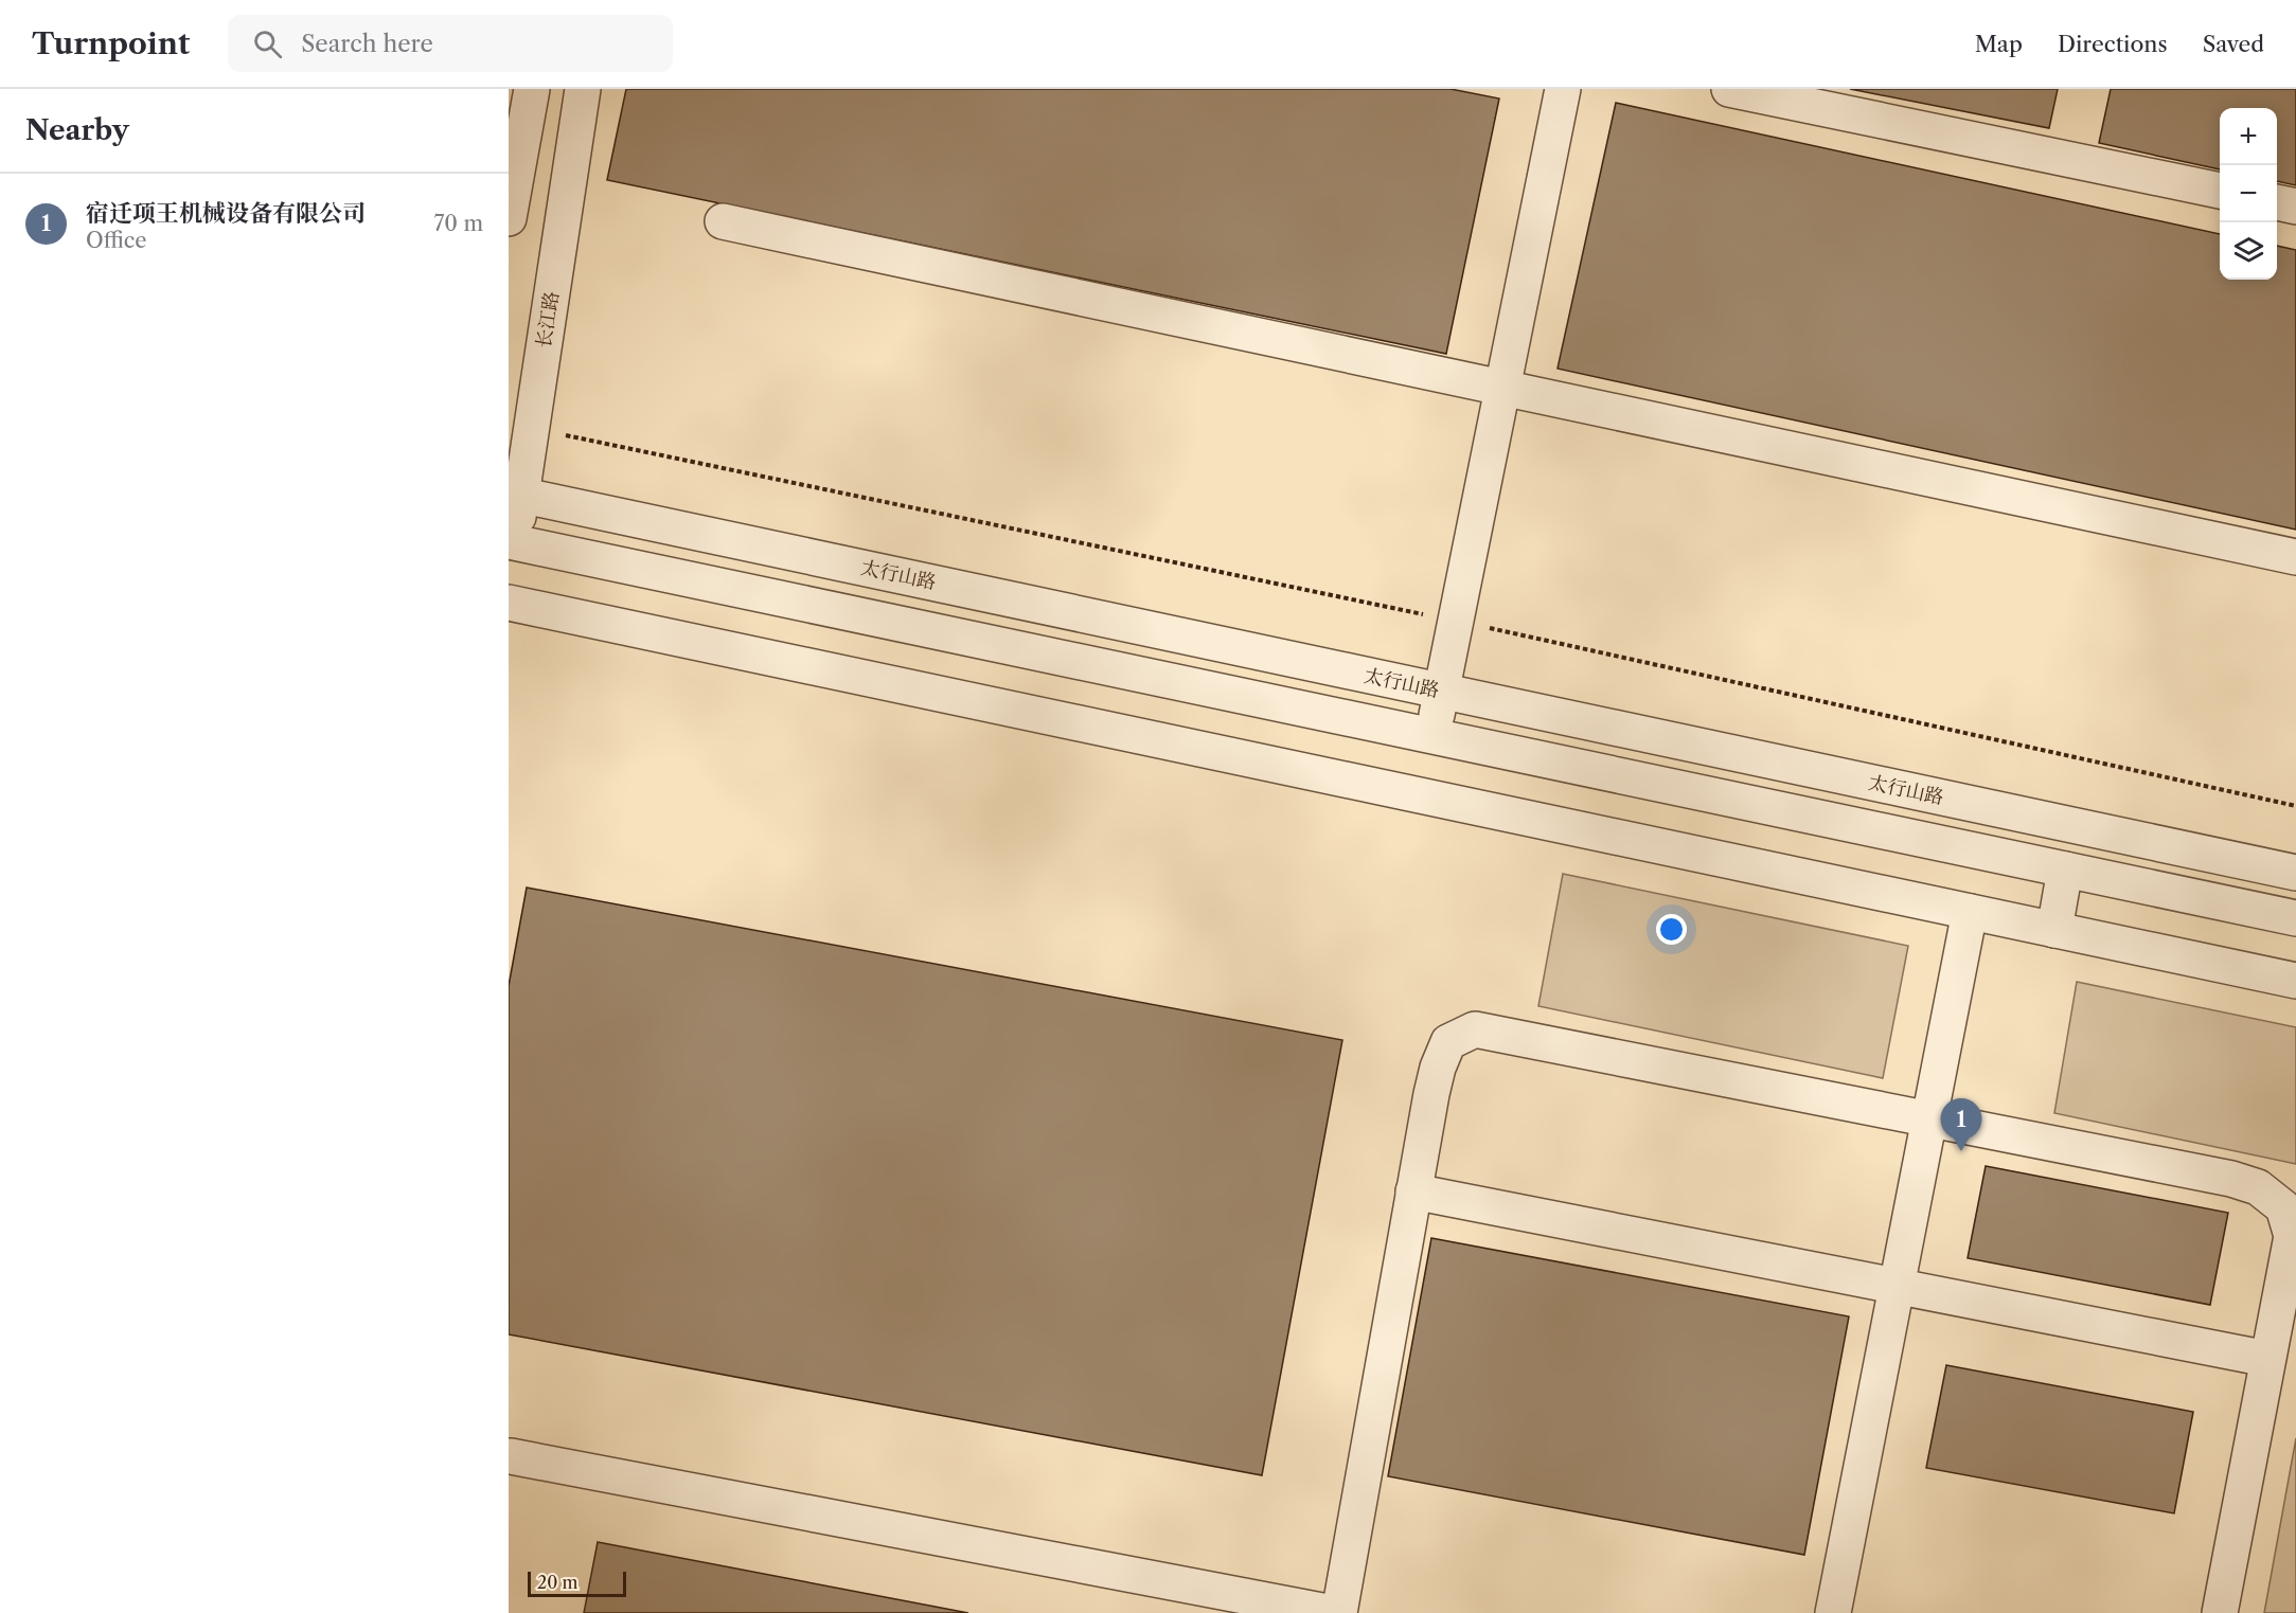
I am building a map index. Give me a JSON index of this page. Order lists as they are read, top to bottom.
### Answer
{
  "streets": {
    "street": ["长江路", "太行山路"]
  },
  "crossings": [
    ["长江路", "太行山路"]
  ],
  "scale_bar": "20 m",
  "page": {
    "header": "Turnpoint",
    "search": "Search here",
    "nav": ["Map", "Directions", "Saved"],
    "heading": "Nearby",
    "map_buttons": ["+", "−"],
    "list": [
      {
        "mark": "1",
        "name": "宿迁项王机械设备有限公司",
        "note": "Office",
        "value": "70 m"
      }
    ],
    "pins": "1",
    "scale": "20 m"
  }
}
